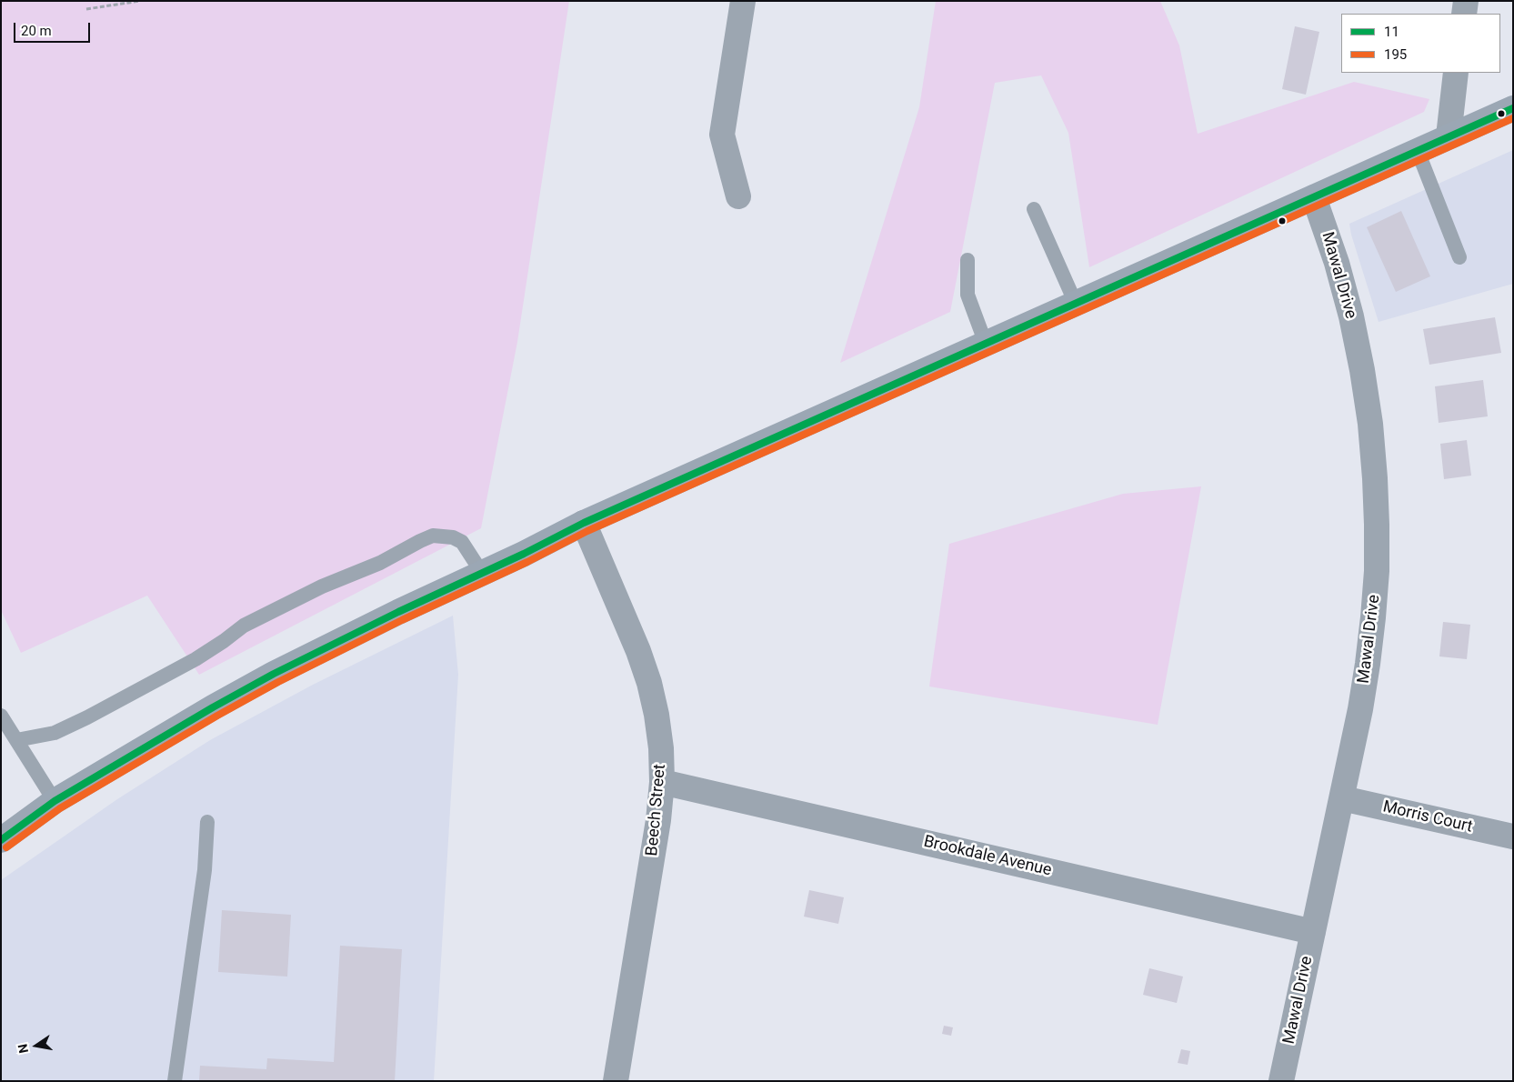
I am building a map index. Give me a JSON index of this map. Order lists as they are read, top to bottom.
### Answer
{
  "streets": {
    "street": [
      "Mawal Drive",
      "Beech Street",
      "Morris Court",
      "Brookdale Avenue"
    ]
  },
  "crossings": [
    ["Mawal Drive", "Morris Court"],
    ["Mawal Drive", "Brookdale Avenue"],
    ["Beech Street", "Brookdale Avenue"]
  ],
  "lines": ["transit line 11", "transit line 195"],
  "legend": ["11", "195"],
  "scale_bar": "20 m",
  "north": "left"
}
